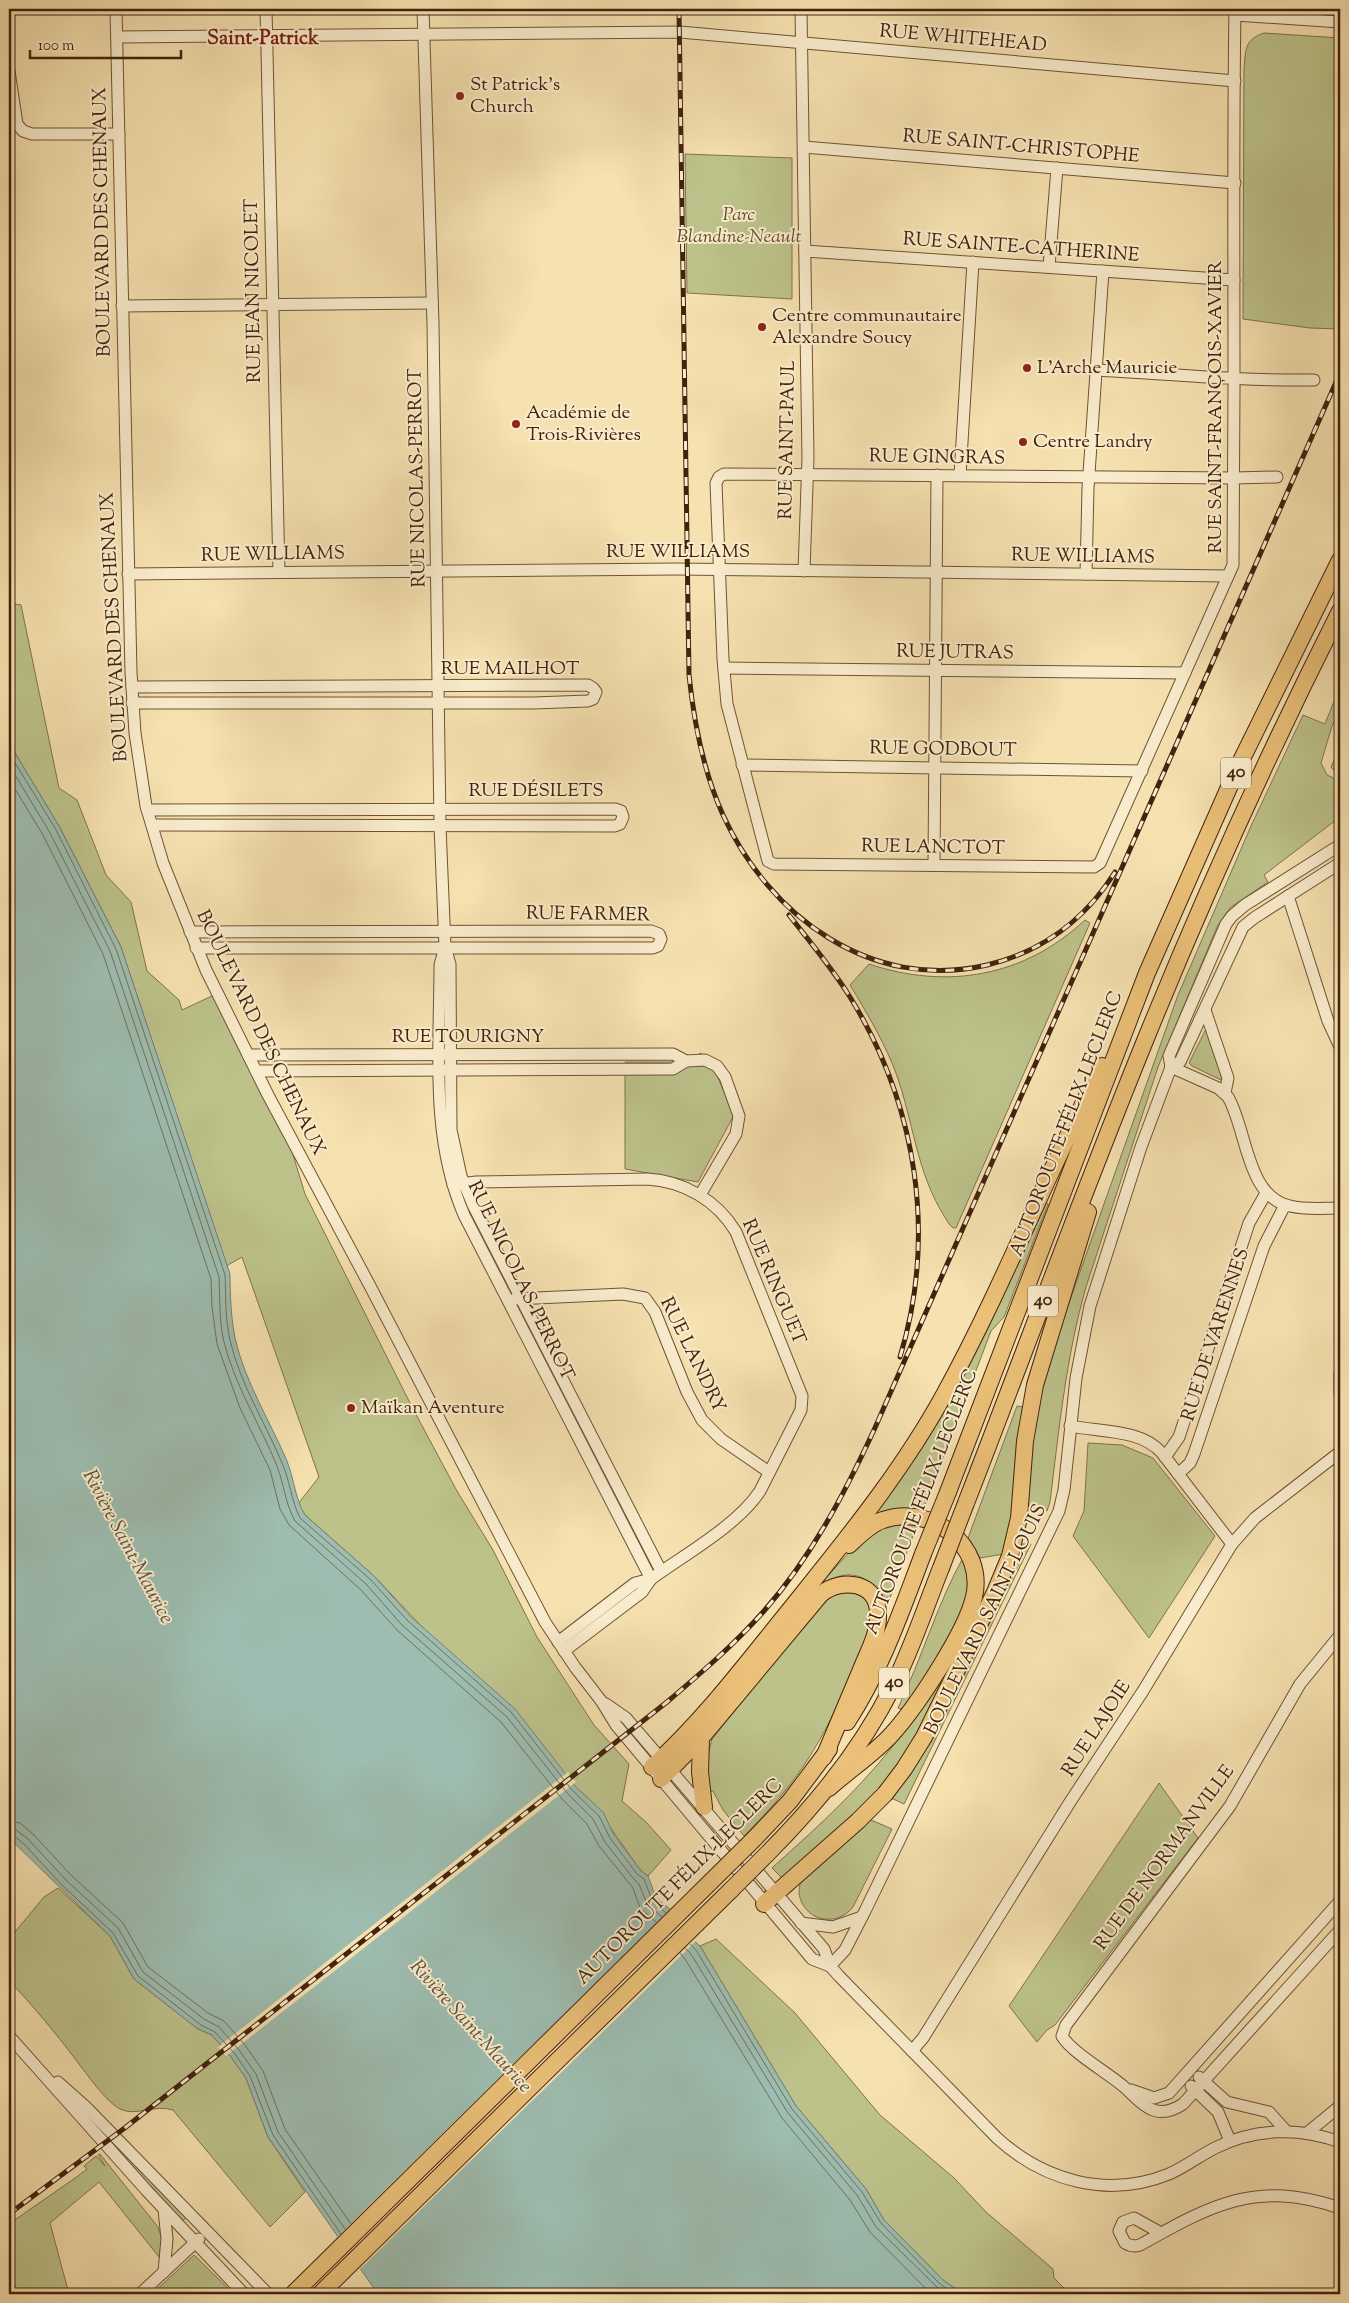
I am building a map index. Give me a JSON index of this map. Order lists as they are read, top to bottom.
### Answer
{
  "streets": {
    "highway": ["40", "AUTOROUTE FÉLIX-LECLERC"],
    "street": [
      "RUE WHITEHEAD",
      "RUE SAINT-CHRISTOPHE",
      "BOULEVARD DES CHENAUX",
      "RUE SAINTE-CATHERINE",
      "RUE JEAN NICOLET",
      "RUE SAINT-FRANÇOIS-XAVIER",
      "RUE SAINT-PAUL",
      "RUE GINGRAS",
      "RUE NICOLAS-PERROT",
      "RUE WILLIAMS",
      "RUE JUTRAS",
      "RUE MAILHOT",
      "RUE GODBOUT",
      "RUE DÉSILETS",
      "RUE LANCTOT",
      "RUE FARMER",
      "RUE TOURIGNY",
      "RUE RINGUET",
      "RUE DE VARENNES",
      "RUE LANDRY",
      "BOULEVARD SAINT-LOUIS",
      "RUE LAJOIE",
      "RUE DE NORMANVILLE"
    ]
  },
  "crossings": [
    ["RUE WHITEHEAD", "BOULEVARD DES CHENAUX"],
    ["RUE WHITEHEAD", "RUE JEAN NICOLET"],
    ["RUE WHITEHEAD", "RUE SAINT-FRANÇOIS-XAVIER"],
    ["RUE WHITEHEAD", "RUE SAINT-PAUL"],
    ["RUE WHITEHEAD", "RUE NICOLAS-PERROT"],
    ["RUE SAINT-CHRISTOPHE", "RUE SAINT-FRANÇOIS-XAVIER"],
    ["RUE SAINT-CHRISTOPHE", "RUE SAINT-PAUL"],
    ["BOULEVARD DES CHENAUX", "RUE WILLIAMS"],
    ["BOULEVARD DES CHENAUX", "RUE MAILHOT"],
    ["BOULEVARD DES CHENAUX", "RUE DÉSILETS"],
    ["BOULEVARD DES CHENAUX", "RUE FARMER"],
    ["BOULEVARD DES CHENAUX", "RUE TOURIGNY"],
    ["BOULEVARD DES CHENAUX", "RUE RINGUET"],
    ["BOULEVARD DES CHENAUX", "BOULEVARD SAINT-LOUIS"],
    ["BOULEVARD DES CHENAUX", "RUE LAJOIE"],
    ["RUE SAINTE-CATHERINE", "RUE SAINT-FRANÇOIS-XAVIER"],
    ["RUE SAINTE-CATHERINE", "RUE SAINT-PAUL"],
    ["RUE JEAN NICOLET", "RUE WILLIAMS"],
    ["RUE SAINT-FRANÇOIS-XAVIER", "RUE GINGRAS"],
    ["RUE SAINT-FRANÇOIS-XAVIER", "RUE WILLIAMS"],
    ["RUE SAINT-FRANÇOIS-XAVIER", "RUE JUTRAS"],
    ["RUE SAINT-FRANÇOIS-XAVIER", "RUE GODBOUT"],
    ["RUE SAINT-FRANÇOIS-XAVIER", "RUE LANCTOT"],
    ["RUE SAINT-PAUL", "RUE GINGRAS"],
    ["RUE SAINT-PAUL", "RUE WILLIAMS"],
    ["RUE GINGRAS", "RUE WILLIAMS"],
    ["RUE NICOLAS-PERROT", "RUE WILLIAMS"],
    ["RUE NICOLAS-PERROT", "RUE MAILHOT"],
    ["RUE NICOLAS-PERROT", "RUE DÉSILETS"],
    ["RUE NICOLAS-PERROT", "RUE FARMER"],
    ["RUE NICOLAS-PERROT", "RUE TOURIGNY"],
    ["RUE NICOLAS-PERROT", "RUE RINGUET"],
    ["RUE NICOLAS-PERROT", "RUE LANDRY"],
    ["RUE GODBOUT", "RUE LANCTOT"],
    ["RUE TOURIGNY", "RUE RINGUET"],
    ["RUE RINGUET", "RUE LANDRY"]
  ],
  "districts": ["Saint-Patrick"],
  "water": ["Rivière Saint-Maurice"],
  "parks": ["Parc Blandine-Neault"],
  "places": [
    "St Patrick's Church",
    "Centre communautaire Alexandre Soucy",
    "L'Arche Mauricie",
    "Académie de Trois-Rivières",
    "Centre Landry",
    "Maïkan Aventure"
  ],
  "scale_bar": "100 m"
}
